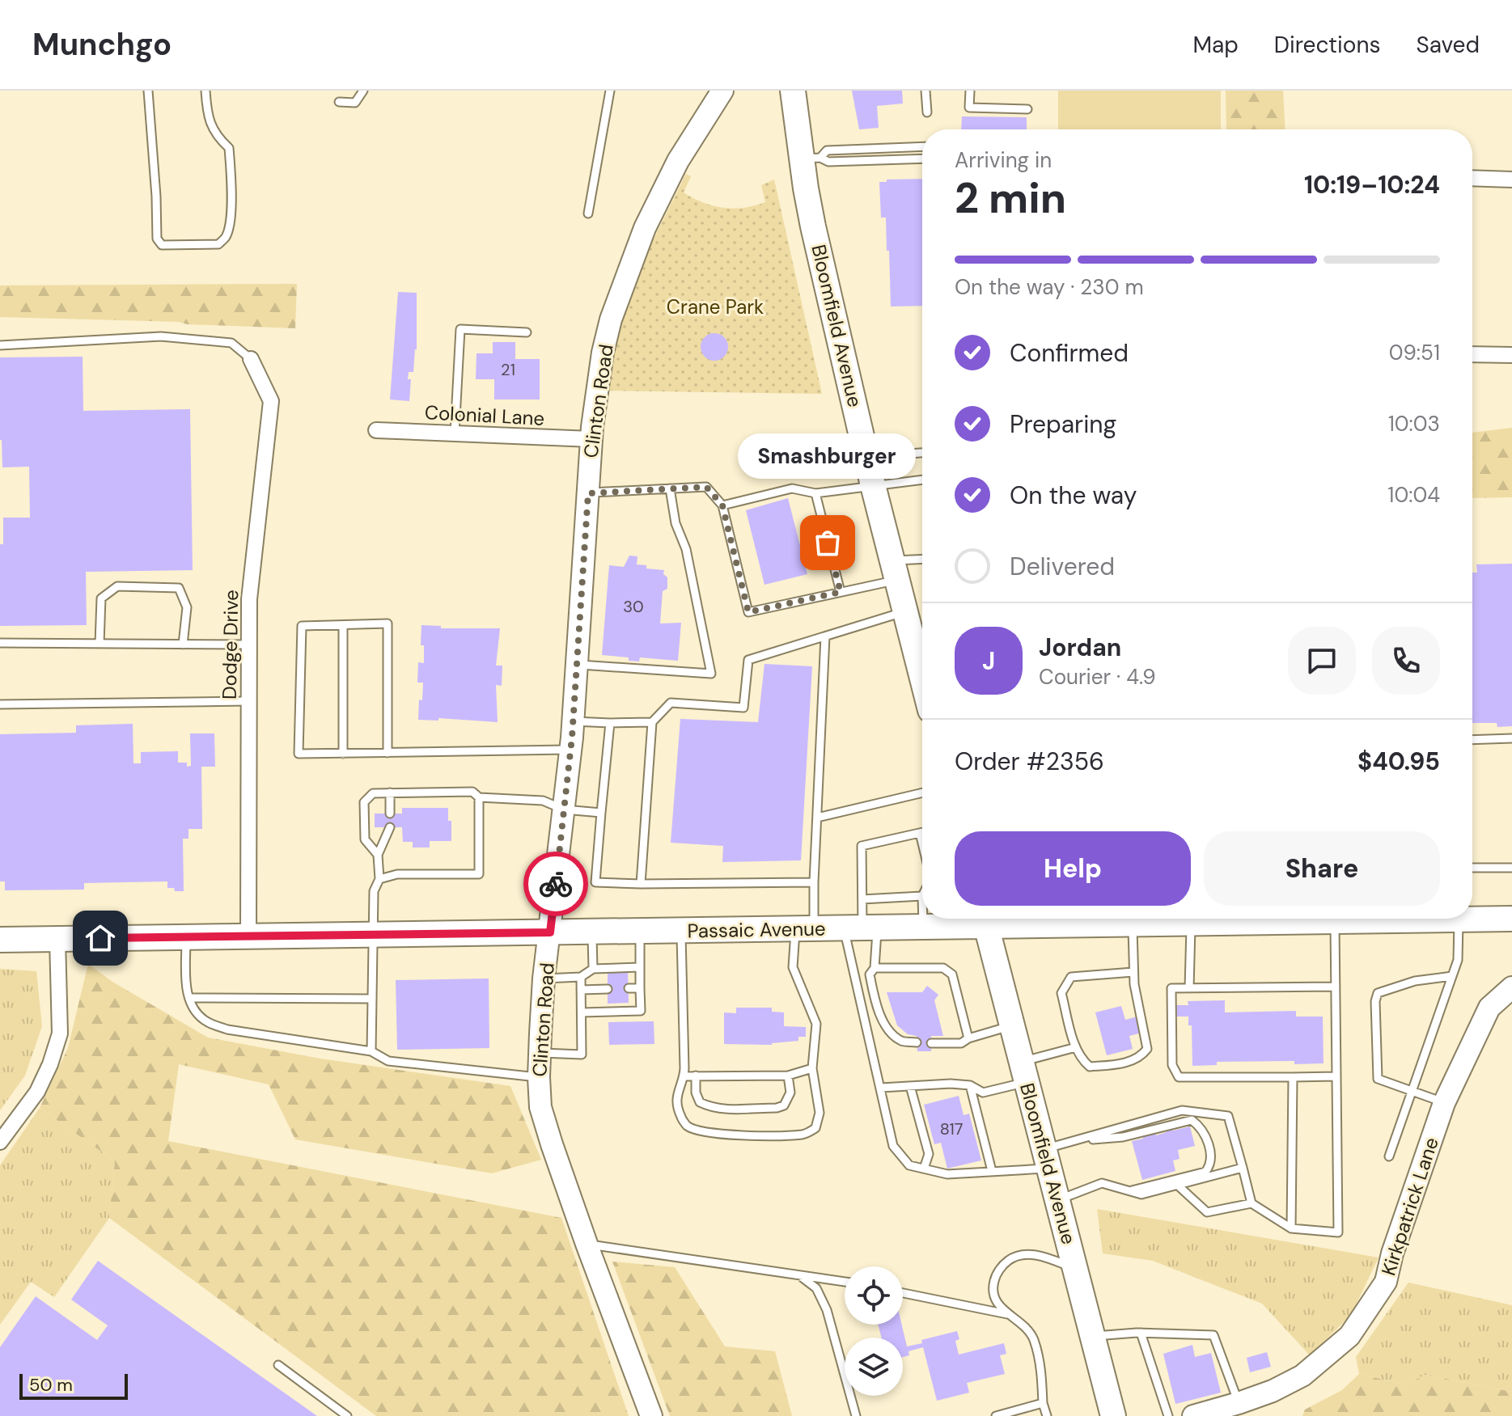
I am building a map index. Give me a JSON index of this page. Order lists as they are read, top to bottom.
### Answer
{
  "streets": {
    "main road": ["Bloomfield Avenue", "Passaic Avenue"],
    "street": [
      "Clinton Road",
      "Colonial Lane",
      "Dodge Drive",
      "Kirkpatrick Lane"
    ]
  },
  "crossings": [
    ["Bloomfield Avenue", "Passaic Avenue"],
    ["Clinton Road", "Colonial Lane"],
    ["Clinton Road", "Passaic Avenue"],
    ["Dodge Drive", "Passaic Avenue"]
  ],
  "parks": ["Crane Park"],
  "places": ["Smashburger"],
  "house_numbers": ["21", "30", "817"],
  "scale_bar": "50 m",
  "page": {
    "header": "Munchgo",
    "nav": ["Map", "Directions", "Saved"],
    "heading": ["2 min", "Arriving in", "10:19–10:24"],
    "panel": [
      "Jordan",
      "Courier · 4.9",
      "Order #2356",
      "$40.95"
    ],
    "bar": "On the way · 230 m",
    "list": [
      ["Confirmed", "09:51"],
      ["Preparing", "10:03"],
      ["On the way", "10:04"],
      "Delivered"
    ],
    "bubble": "Smashburger",
    "round": "J",
    "buttons": ["Help", "Share"],
    "scale": "50 m"
  }
}
